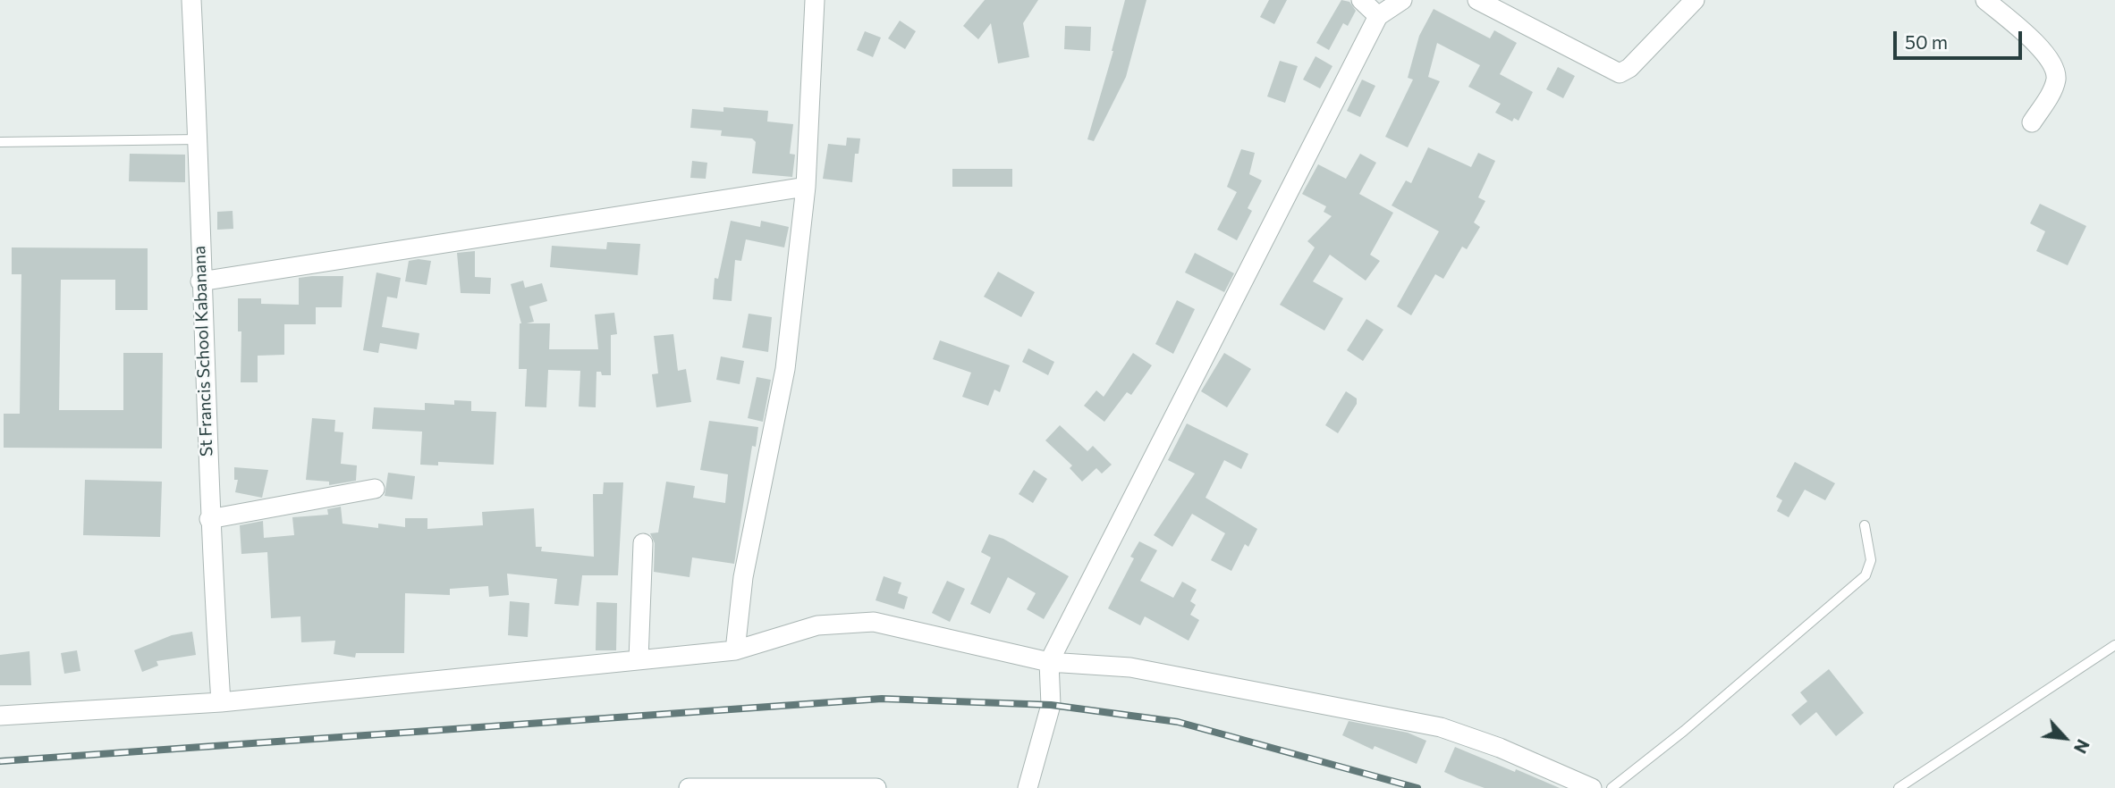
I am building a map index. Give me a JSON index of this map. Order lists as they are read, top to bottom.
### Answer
{
  "streets": {
    "street": ["St Francis School Kabanana"]
  },
  "scale_bar": "50 m",
  "north": "bottom right"
}
